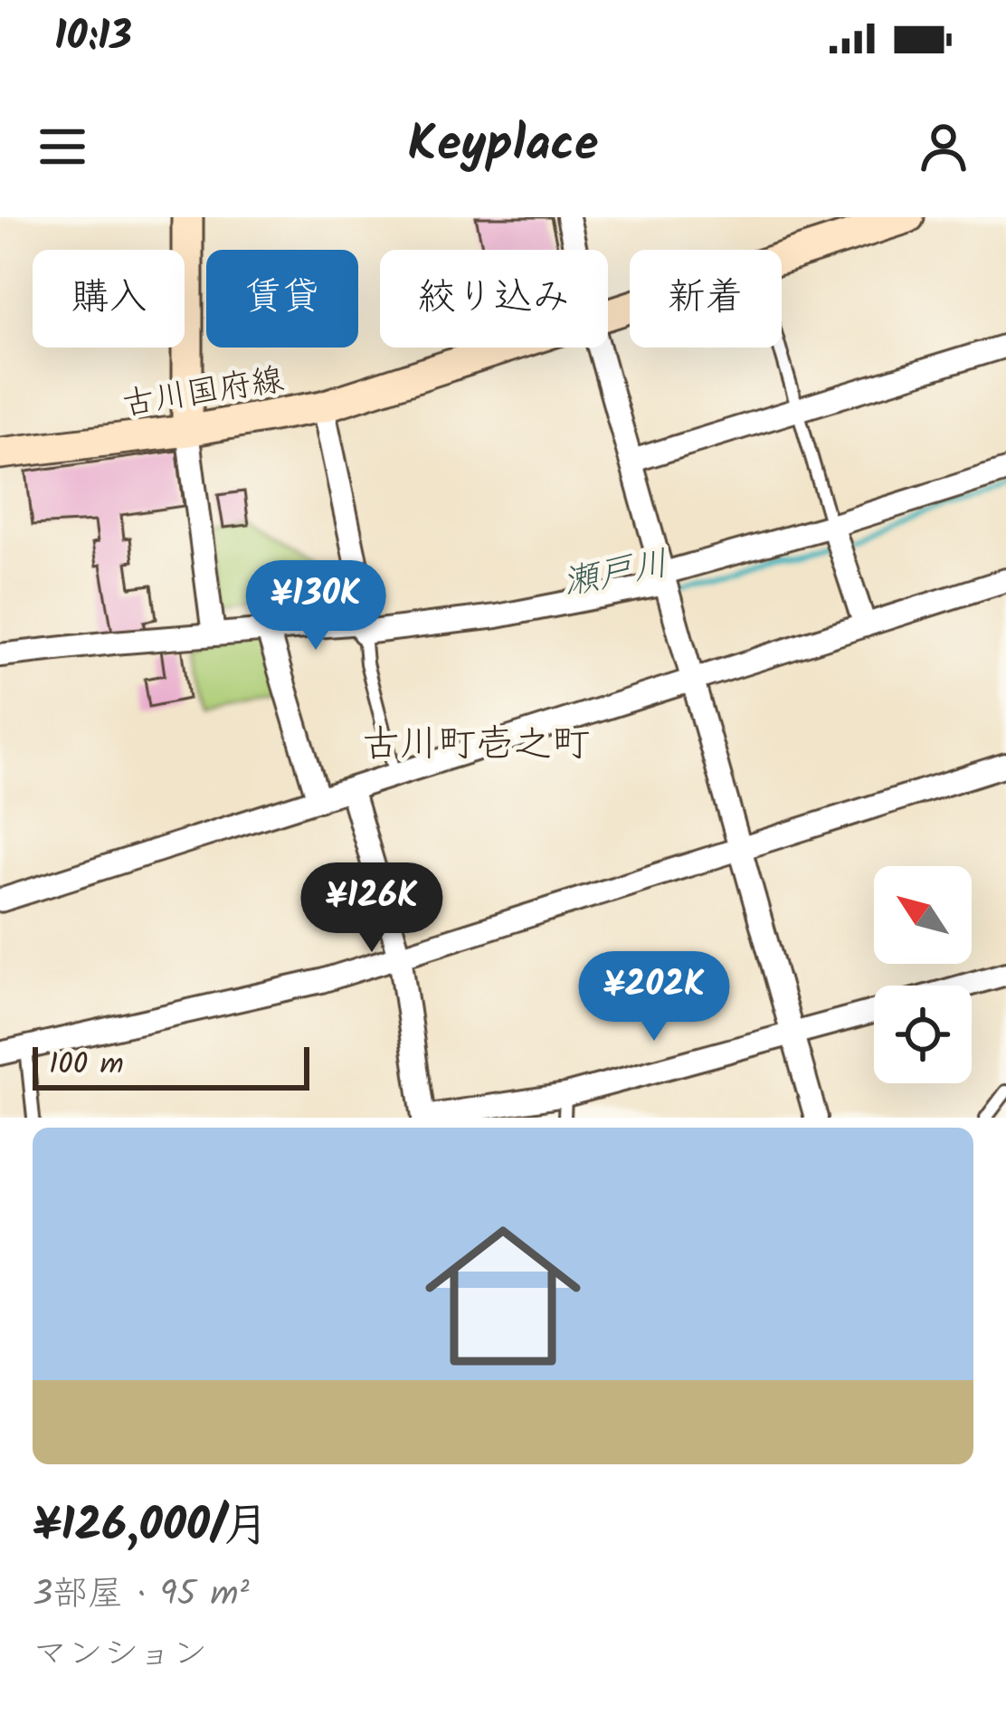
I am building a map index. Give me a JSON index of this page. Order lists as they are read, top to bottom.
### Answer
{
  "streets": {
    "main road": ["古川国府線"]
  },
  "districts": ["古川町壱之町"],
  "water": ["瀬戸川"],
  "scale_bar": "100 m",
  "north": "top left",
  "page": {
    "status": "10:13",
    "header": "Keyplace",
    "chip": [
      "購入",
      "賃貸",
      "絞り込み",
      "新着"
    ],
    "price": ["¥130K", "¥126K", "¥202K"],
    "scale": "100 m",
    "list": [
      {
        "name": "¥126,000/月",
        "note": "3部屋 · 95 m² · マンション"
      }
    ]
  }
}
